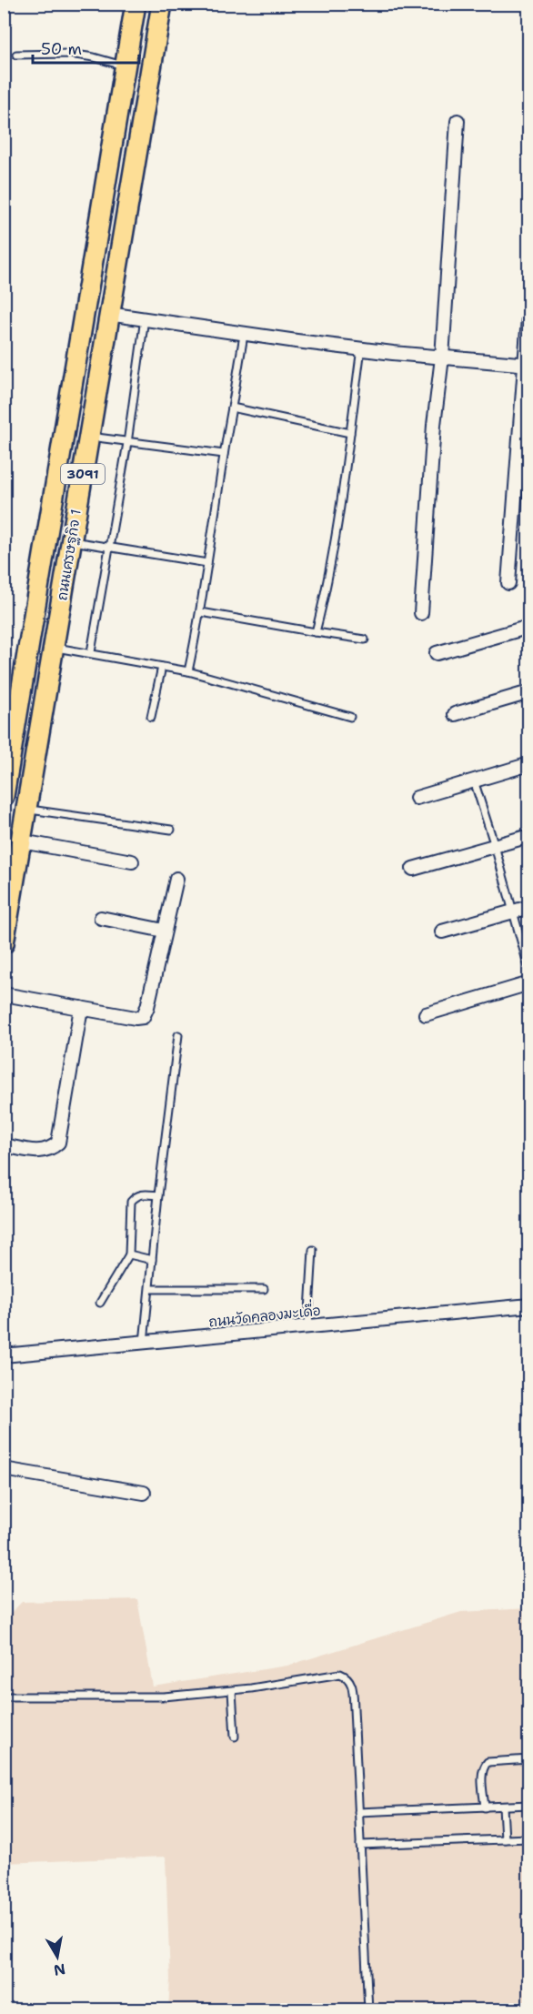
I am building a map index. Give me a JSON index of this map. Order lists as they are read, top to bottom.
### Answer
{
  "streets": {
    "main road": ["3091", "ถนนเศรษฐกิจ 1"],
    "street": ["ถนนวัดคลองมะเดื่อ"]
  },
  "scale_bar": "50 m",
  "north": "bottom"
}
